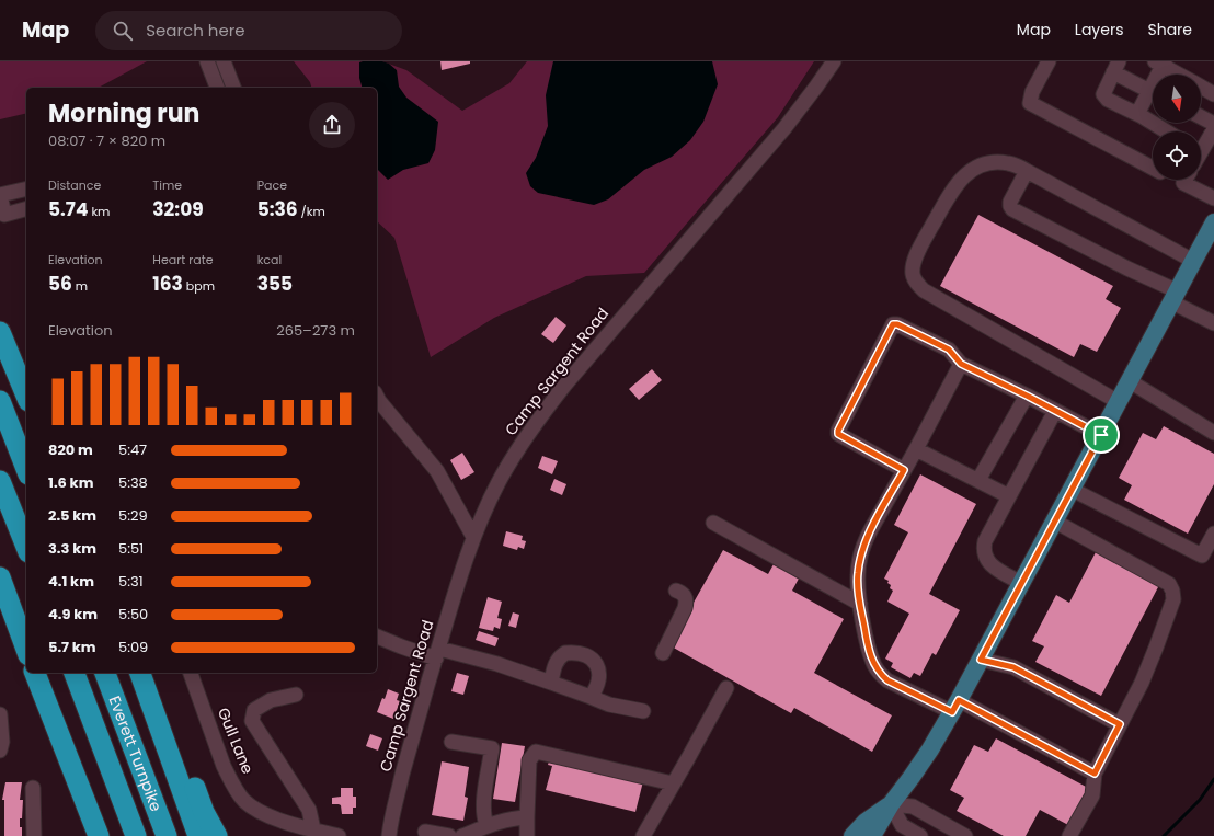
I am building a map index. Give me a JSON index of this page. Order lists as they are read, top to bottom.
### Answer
{
  "streets": {
    "highway": ["Everett Turnpike"],
    "street": ["Camp Sargent Road", "Gull Lane"]
  },
  "north": "bottom",
  "page": {
    "header": "Map",
    "search": "Search here",
    "nav": ["Map", "Layers", "Share"],
    "heading": ["Morning run", "08:07 · 7 × 820 m"],
    "stats": [
      ["Distance", "5.74 km"],
      ["Time", "32:09"],
      ["Pace", "5:36 /km"],
      ["Elevation", "56 m"],
      ["Heart rate", "163 bpm"],
      ["kcal", "355"]
    ],
    "chart": ["Elevation", "265–273 m"],
    "list": [
      {
        "name": "820 m",
        "note": "5:47"
      },
      {
        "name": "1.6 km",
        "note": "5:38"
      },
      {
        "name": "2.5 km",
        "note": "5:29"
      },
      {
        "name": "3.3 km",
        "note": "5:51"
      },
      {
        "name": "4.1 km",
        "note": "5:31"
      },
      {
        "name": "4.9 km",
        "note": "5:50"
      },
      {
        "name": "5.7 km",
        "note": "5:09"
      }
    ]
  }
}
